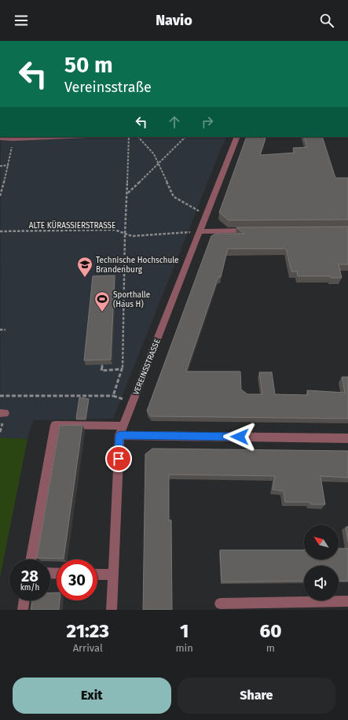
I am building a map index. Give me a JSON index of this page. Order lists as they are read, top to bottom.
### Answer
{
  "streets": {
    "street": ["VEREINSSTRASSE"],
    "path": ["ALTE KÜRASSIERSTRASSE"]
  },
  "crossings": [
    ["ALTE KÜRASSIERSTRASSE", "VEREINSSTRASSE"]
  ],
  "places": {
    "school or university": ["Technische Hochschule Brandenburg"],
    "sports": ["Sporthalle (Haus H)"]
  },
  "north": "top left",
  "page": {
    "header": "Navio",
    "turn": ["50 m", "Vereinsstraße"],
    "speed": "28 km/h",
    "limit": "30",
    "eta": [
      "21:23",
      "Arrival",
      "1",
      "min",
      "60",
      "m"
    ],
    "buttons": ["Exit", "Share"]
  }
}
